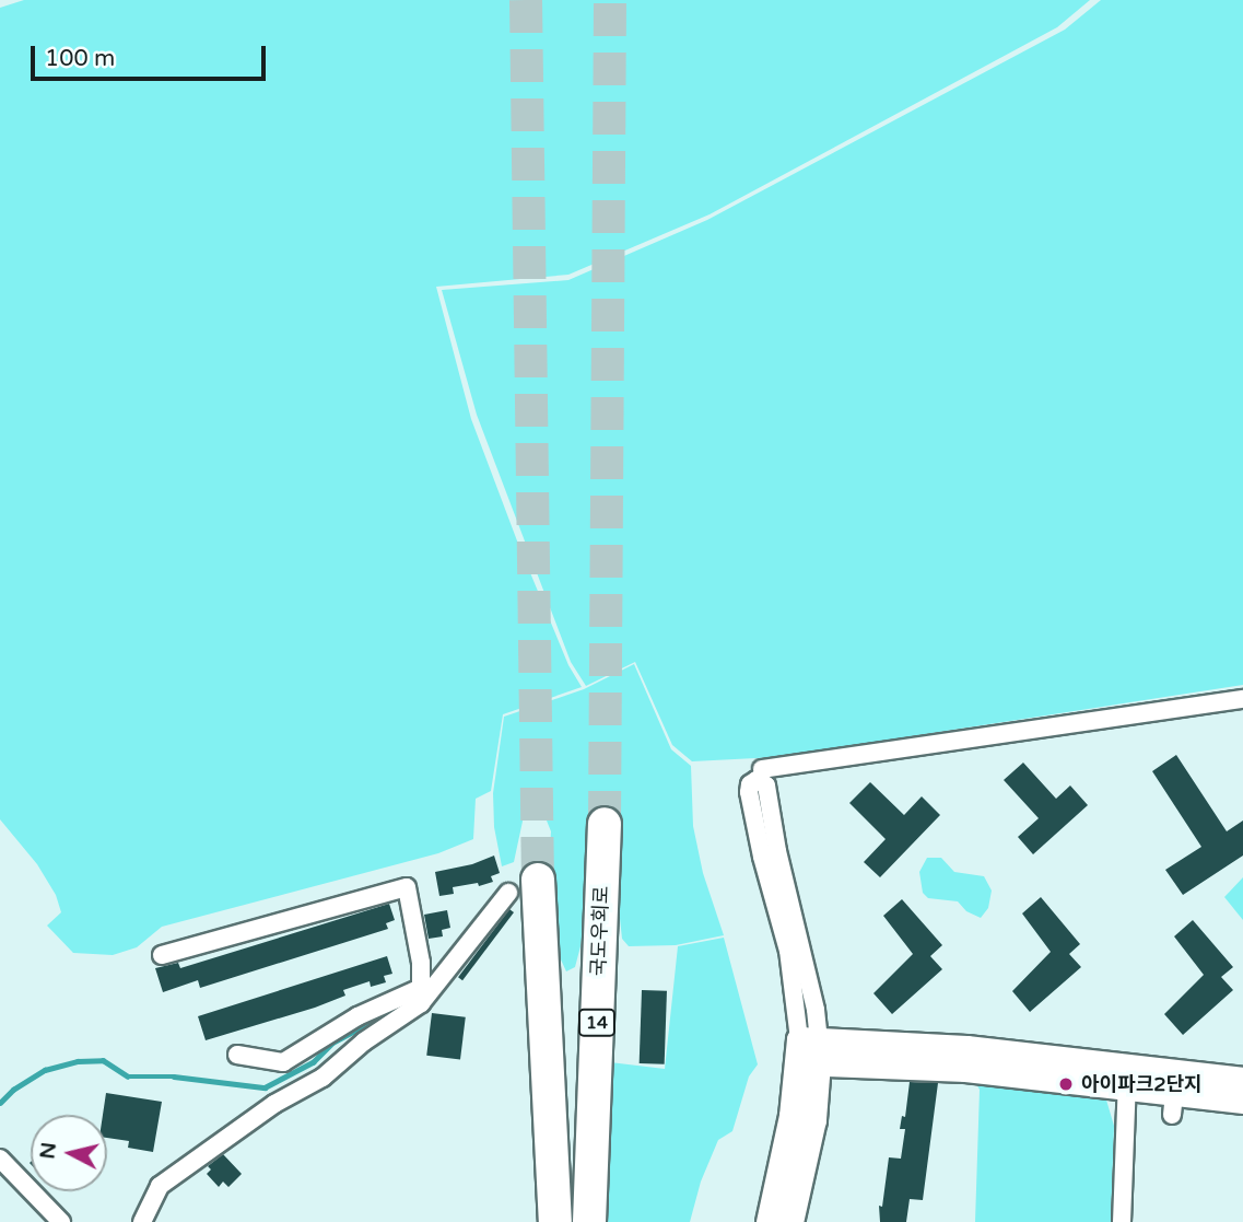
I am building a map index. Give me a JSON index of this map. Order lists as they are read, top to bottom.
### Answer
{
  "streets": {
    "highway": ["국도우회로", "14"]
  },
  "places": ["아이파크2단지"],
  "scale_bar": "100 m",
  "north": "left"
}
